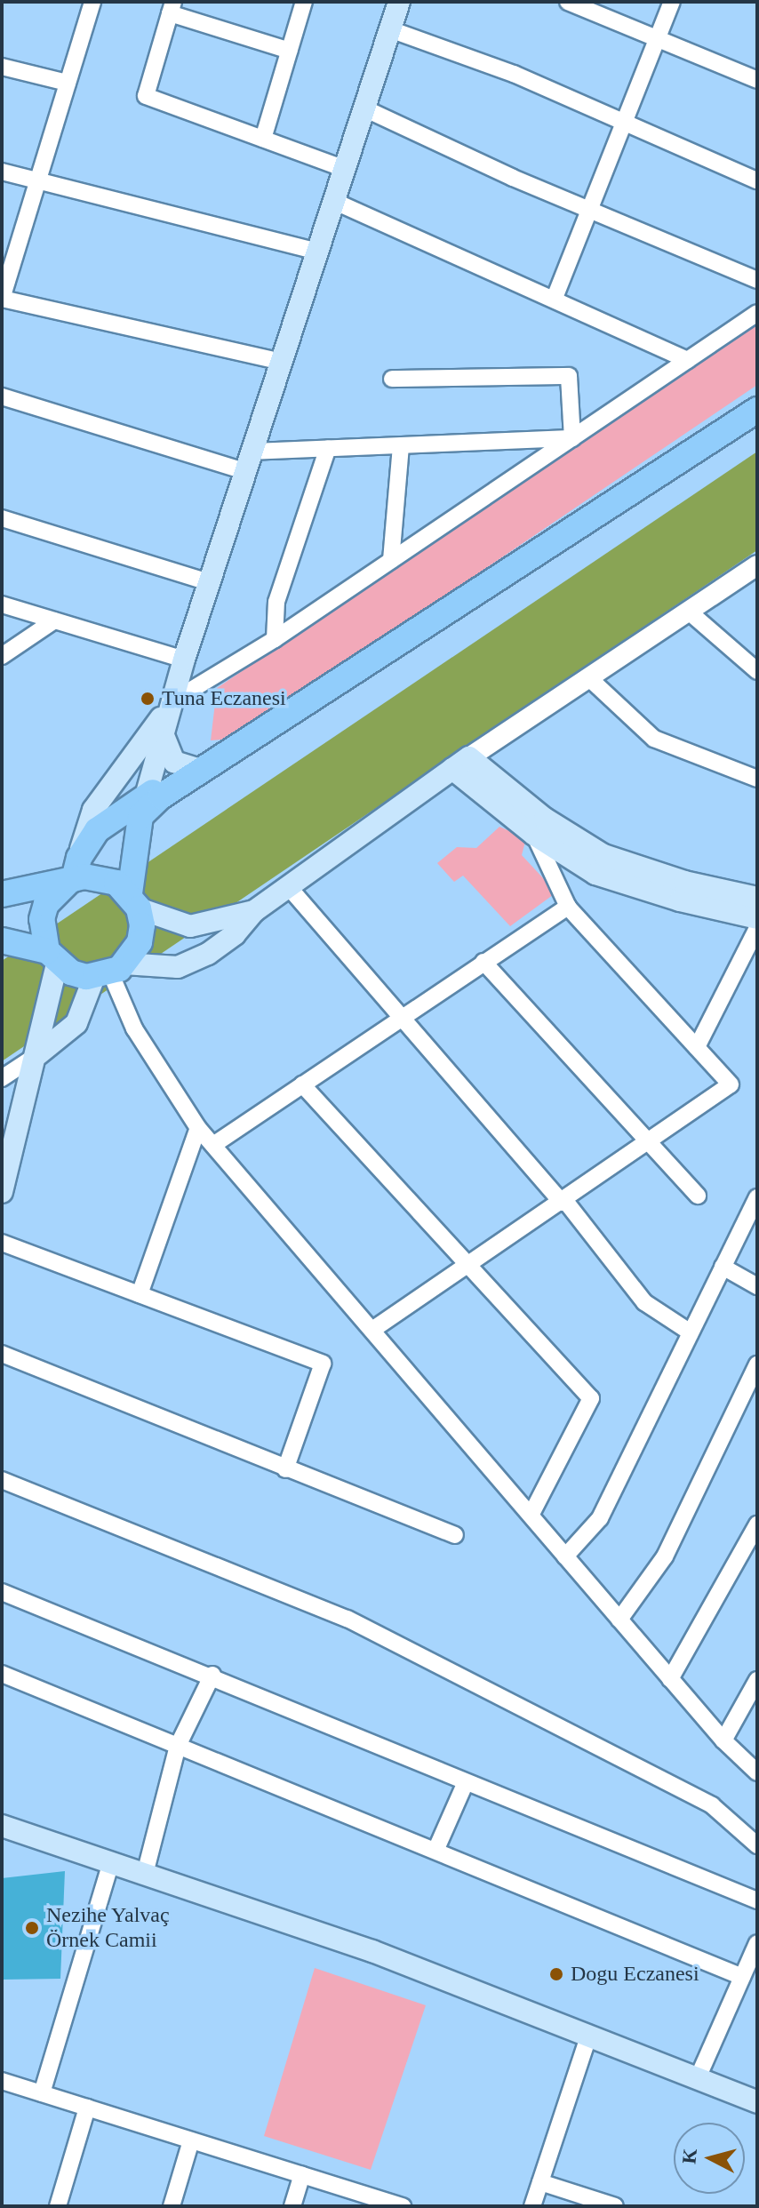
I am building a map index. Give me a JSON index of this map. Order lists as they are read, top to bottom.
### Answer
{
  "places": ["Tuna Eczanesi", "Nezihe Yalvaç Örnek Camii", "Dogu Eczanesi"],
  "north": "left"
}
